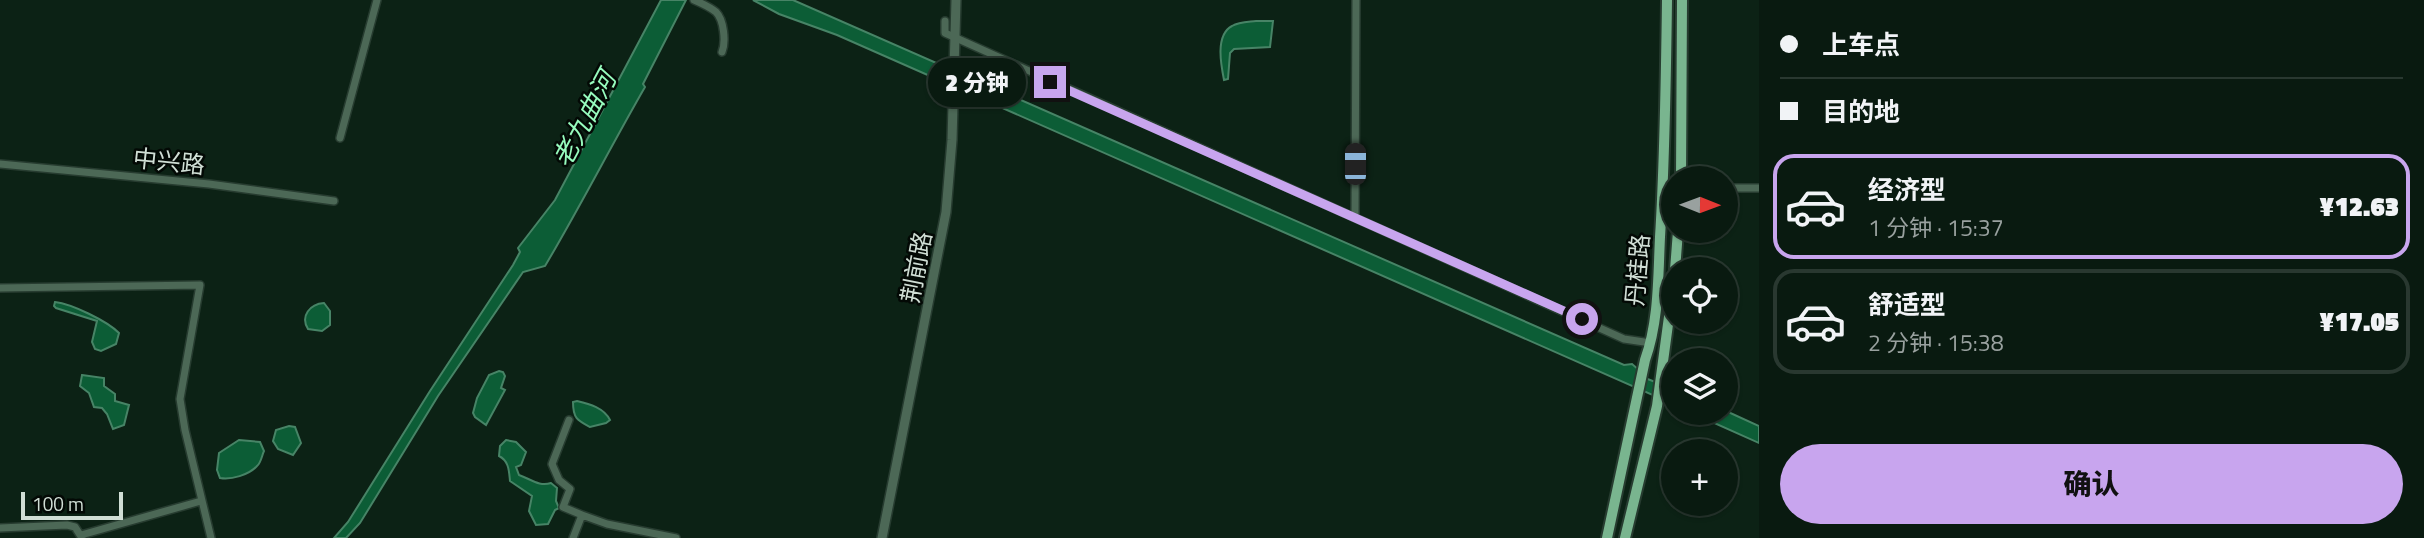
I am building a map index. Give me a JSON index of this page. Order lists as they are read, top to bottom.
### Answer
{
  "streets": {
    "main road": ["丹桂路"],
    "street": ["中兴路", "荆前路"]
  },
  "water": ["老九曲河"],
  "scale_bar": "100 m",
  "north": "right",
  "page": {
    "banner": ["上车点", "目的地"],
    "bubble": "2 分钟",
    "list": [
      {
        "name": "经济型",
        "note": "1 分钟 · 15:37",
        "value": "¥12.63"
      },
      {
        "name": "舒适型",
        "note": "2 分钟 · 15:38",
        "value": "¥17.05"
      }
    ],
    "map_buttons": "+",
    "buttons": "确认",
    "scale": "100 m"
  }
}
